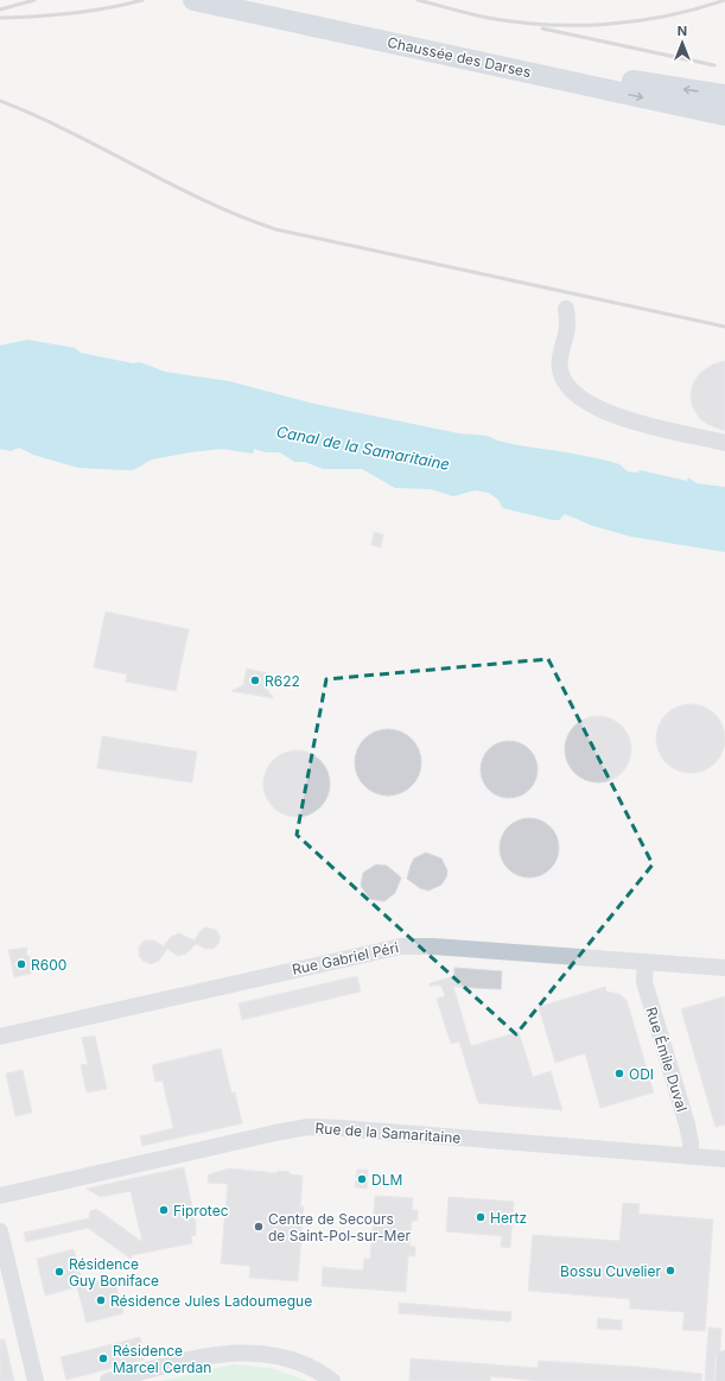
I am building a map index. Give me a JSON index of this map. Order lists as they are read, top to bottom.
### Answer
{
  "streets": {
    "main road": ["Chaussée des Darses"],
    "street": ["Rue Gabriel Péri", "Rue Émile Duval", "Rue de la Samaritaine"]
  },
  "crossings": [
    ["Rue Gabriel Péri", "Rue Émile Duval"],
    ["Rue Émile Duval", "Rue de la Samaritaine"]
  ],
  "water": ["Canal de la Samaritaine"],
  "places": [
    "R622",
    "R600",
    "ODI",
    "DLM",
    "Fiprotec",
    "Hertz",
    "Centre de Secours de Saint-Pol-sur-Mer",
    "Bossu Cuvelier",
    "Résidence Guy Boniface",
    "Résidence Jules Ladoumegue",
    "Résidence Marcel Cerdan"
  ],
  "north": "top"
}
